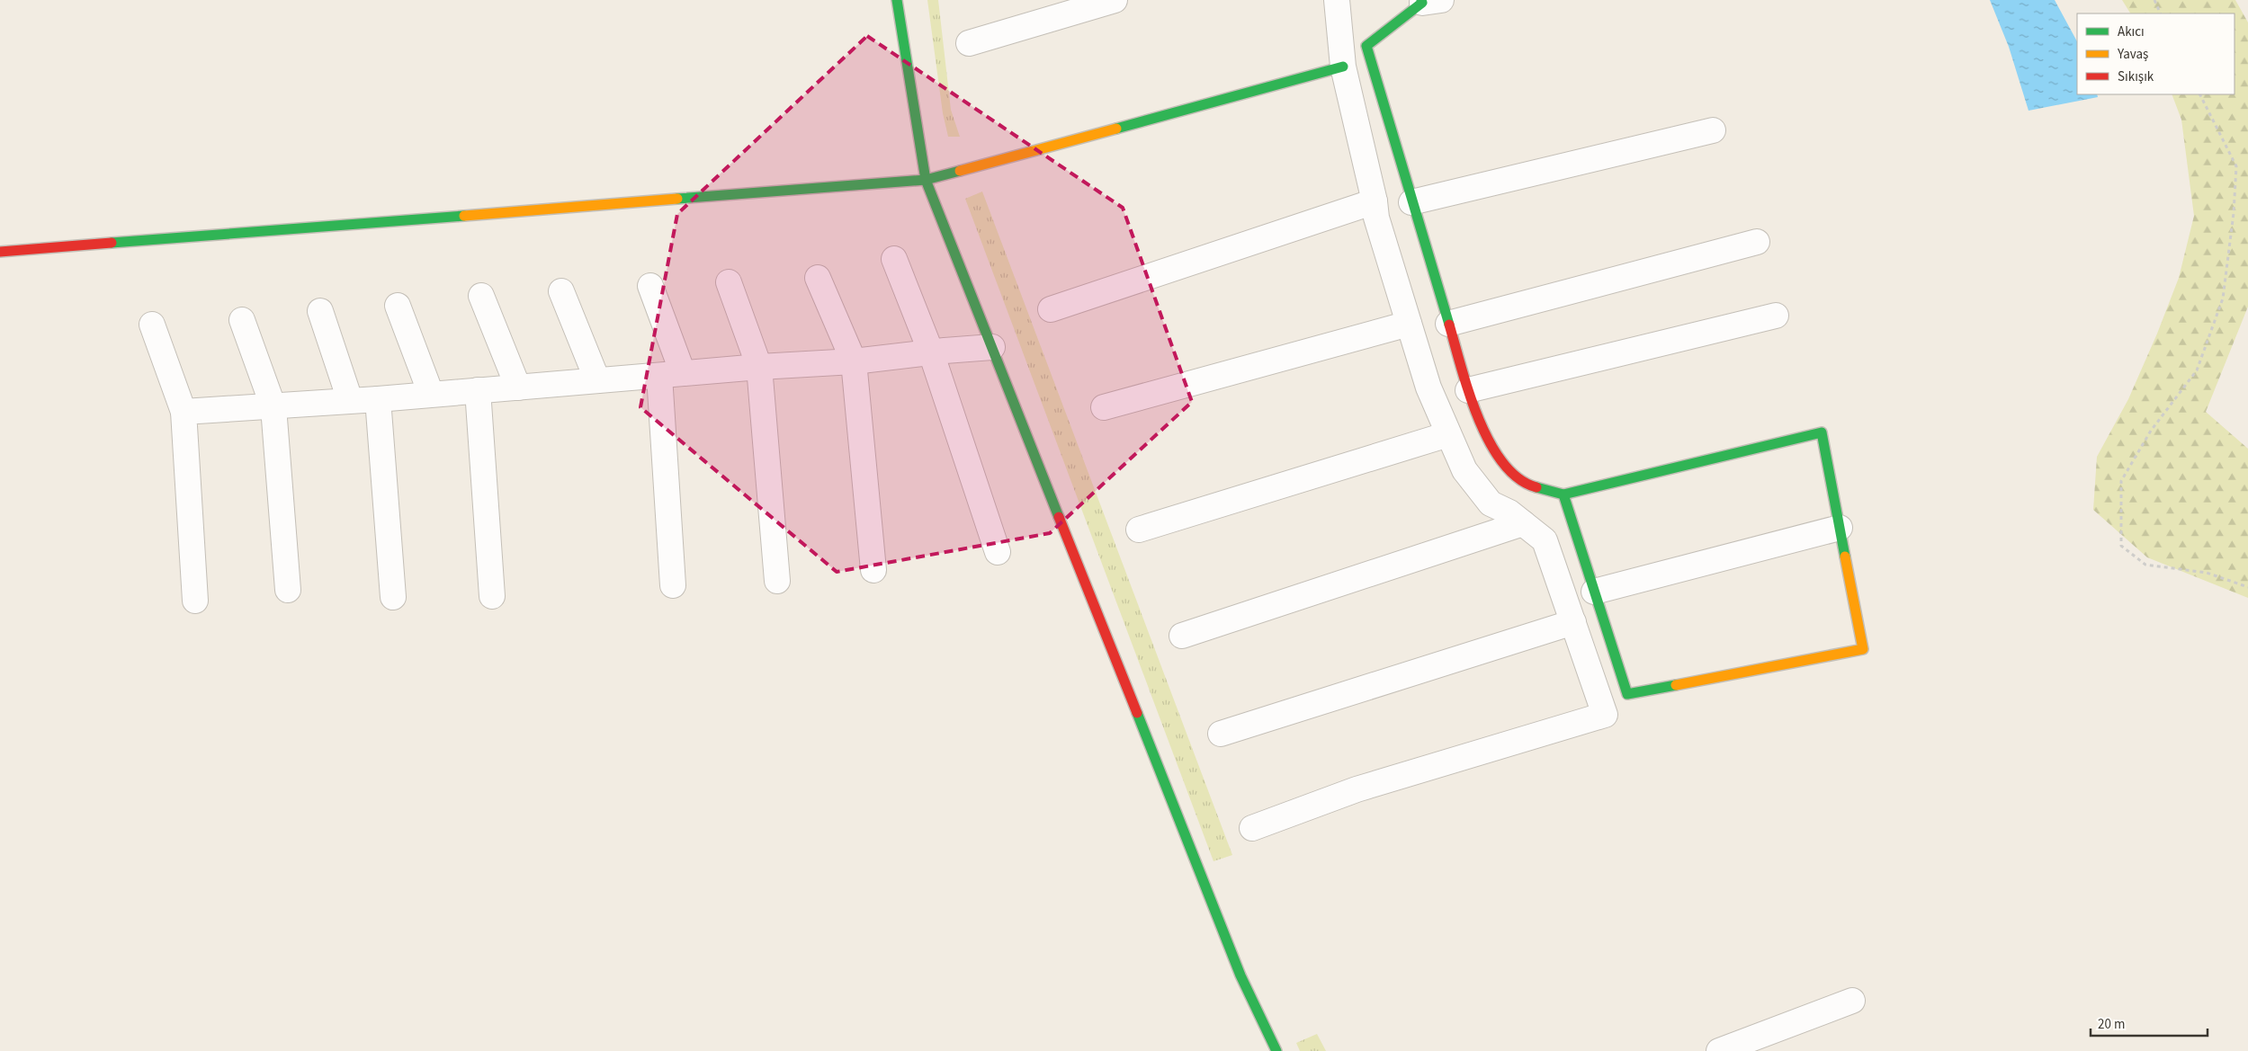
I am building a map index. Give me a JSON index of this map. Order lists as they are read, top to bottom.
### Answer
{
  "legend": ["Akıcı", "Yavaş", "Sıkışık"],
  "scale_bar": "20 m"
}
